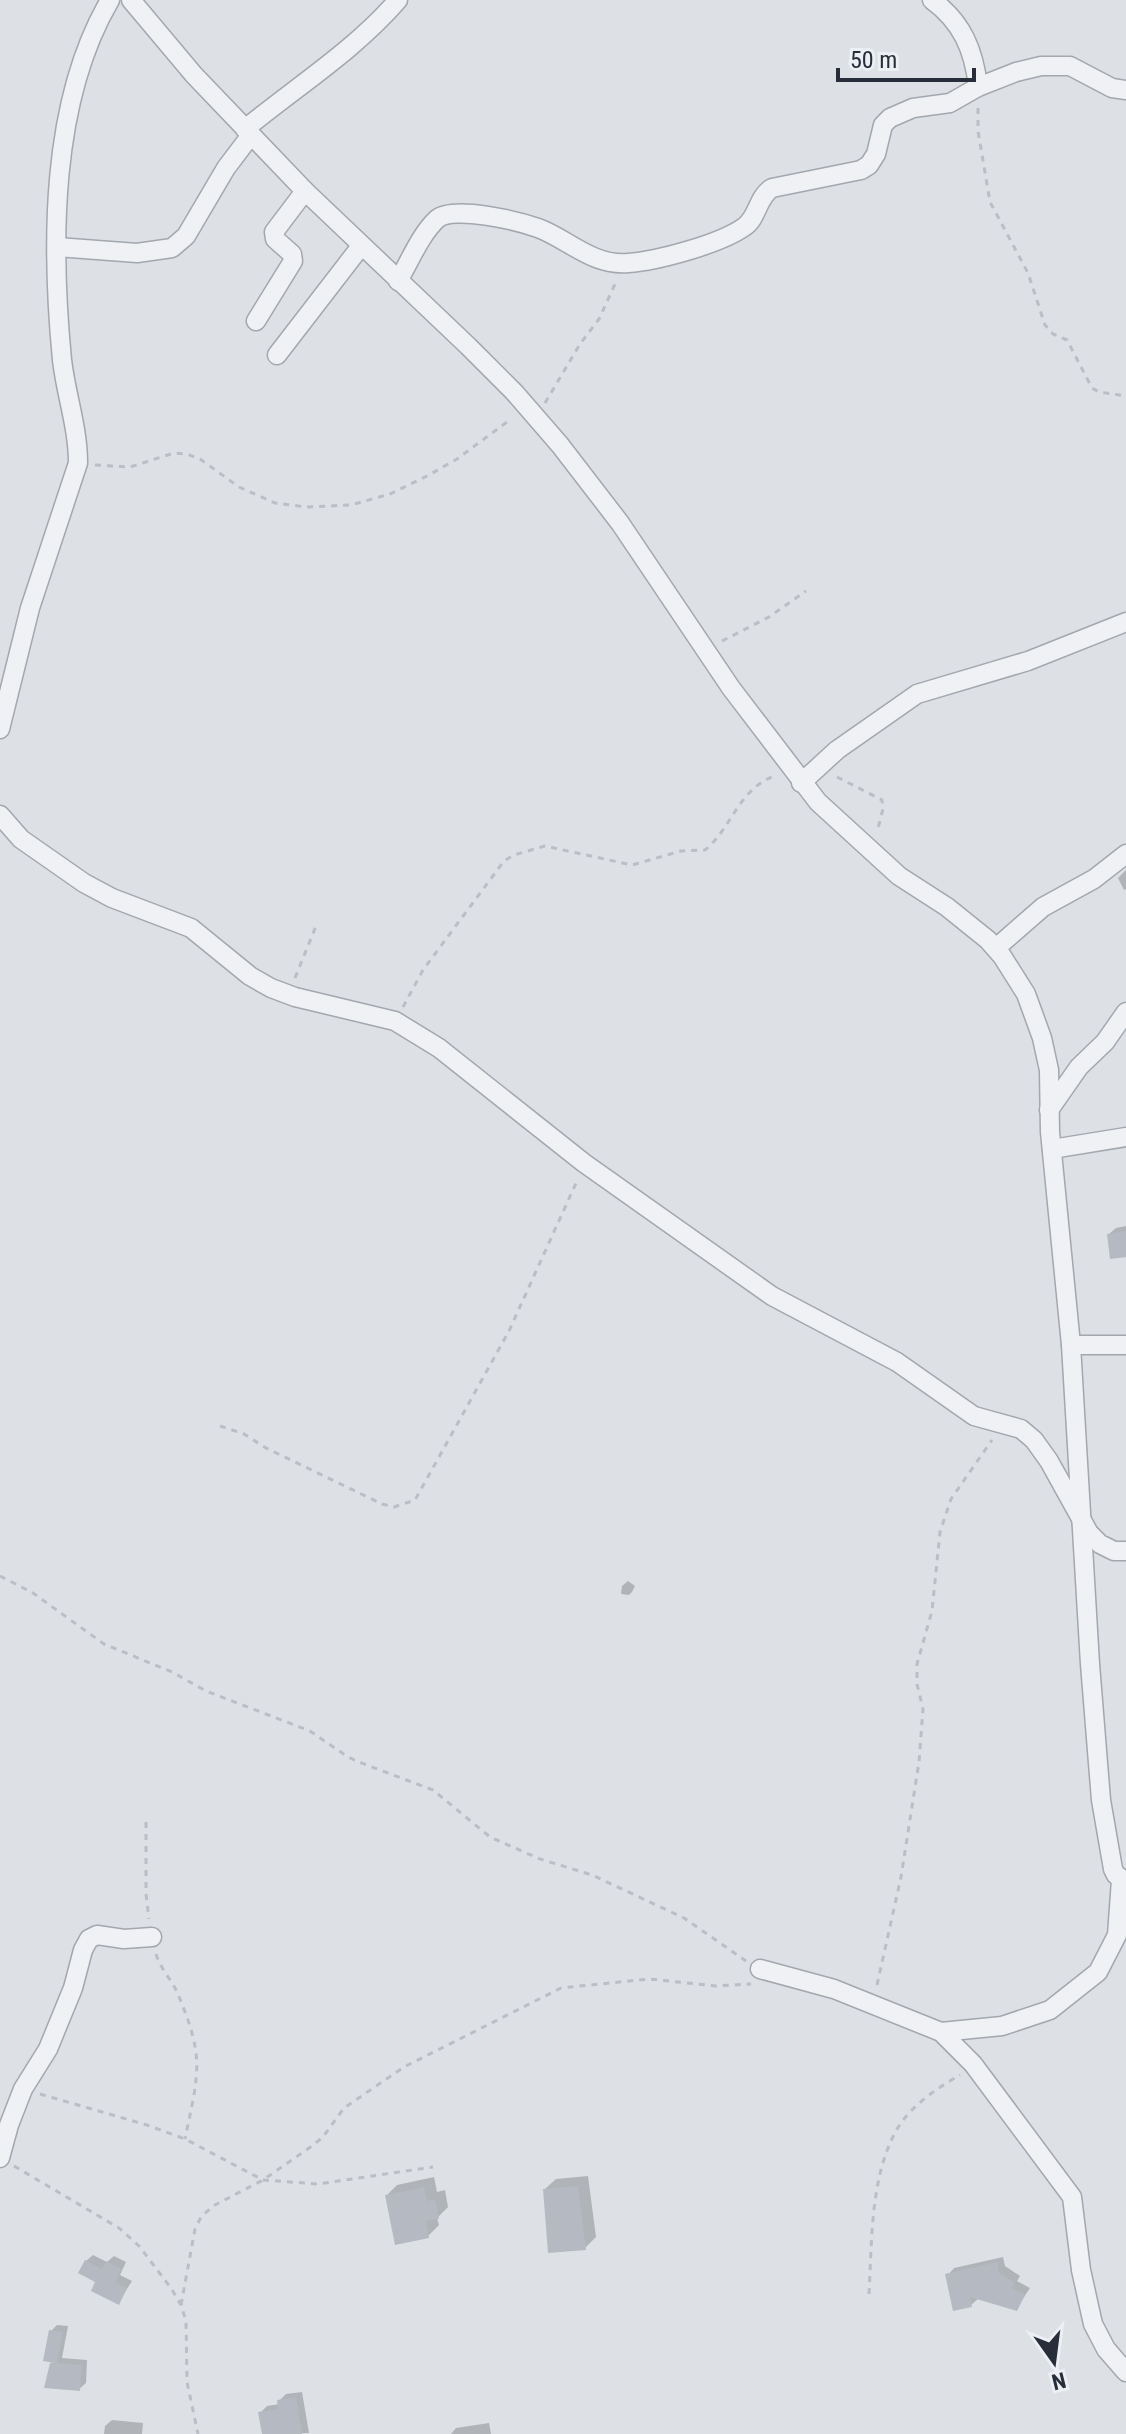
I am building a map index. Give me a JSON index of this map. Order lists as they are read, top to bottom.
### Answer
{
  "scale_bar": "50 m",
  "north": "bottom"
}
